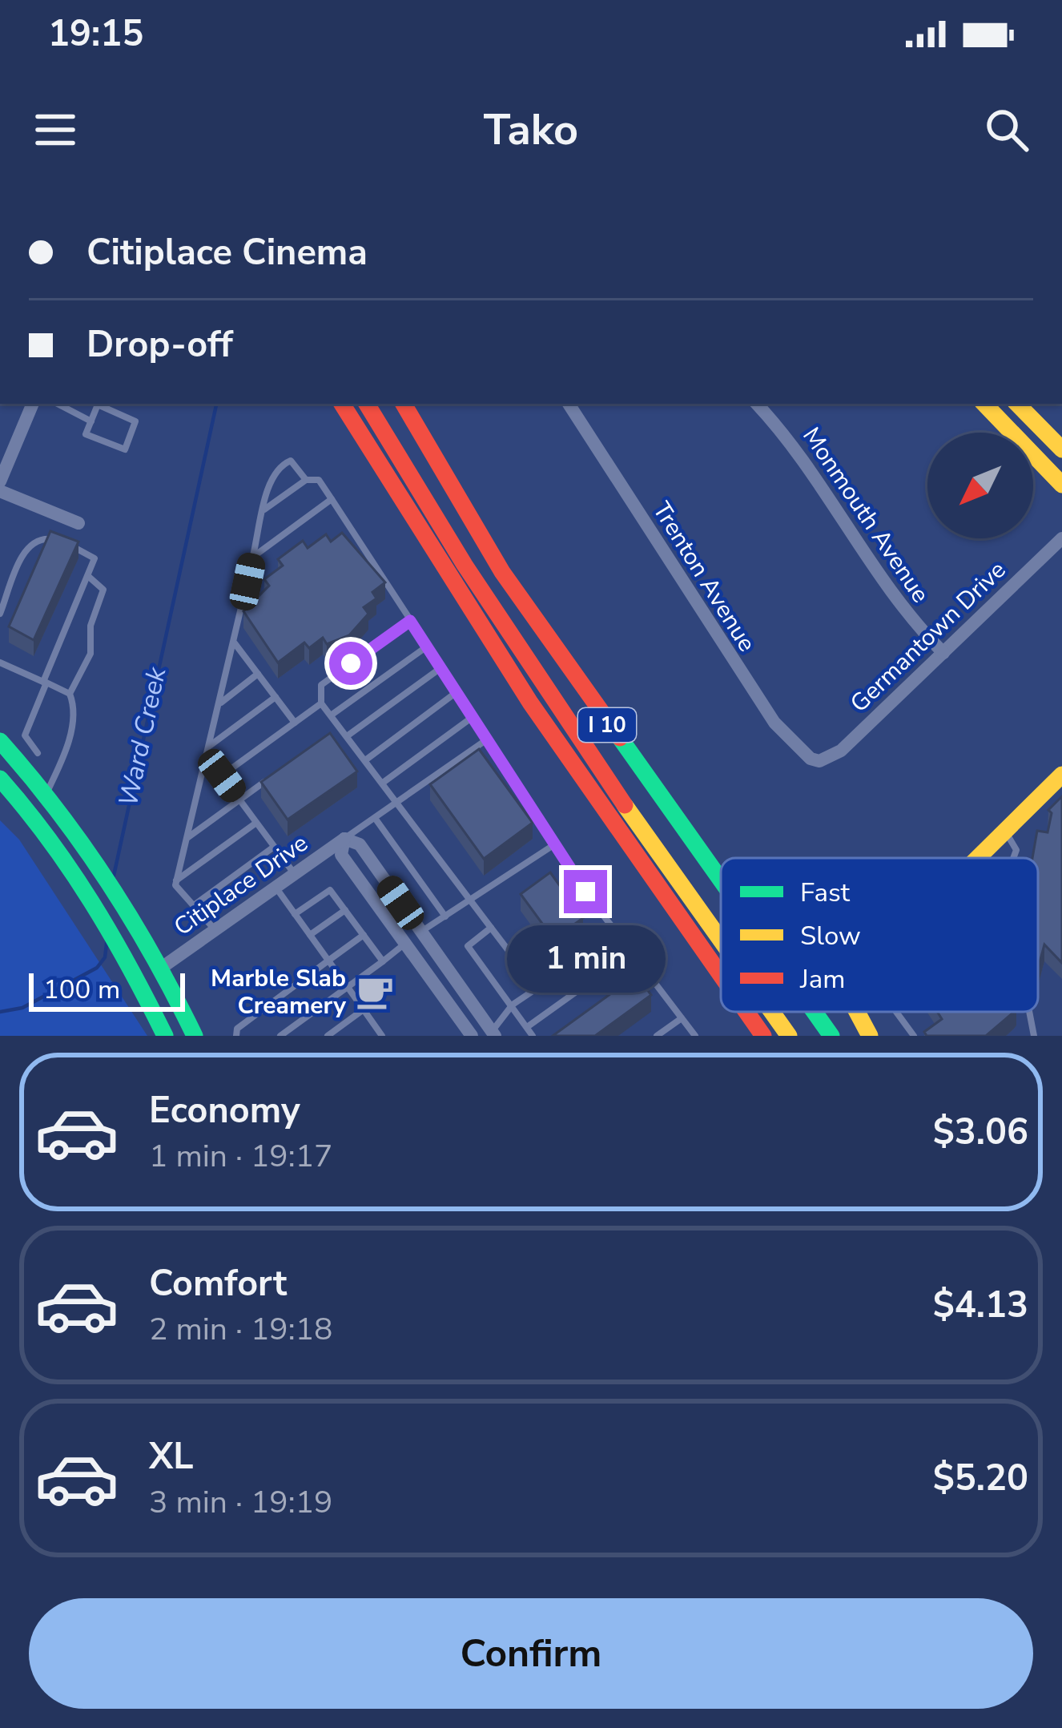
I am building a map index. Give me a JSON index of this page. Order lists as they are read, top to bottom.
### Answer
{
  "streets": {
    "main road": ["I 10"],
    "street": [
      "Monmouth Avenue",
      "Trenton Avenue",
      "Germantown Drive",
      "Citiplace Drive"
    ]
  },
  "crossings": [
    ["Monmouth Avenue", "Germantown Drive"],
    ["Trenton Avenue", "Germantown Drive"]
  ],
  "water": ["Ward Creek"],
  "places": {
    "cafe": ["Marble Slab Creamery"]
  },
  "legend": ["Fast", "Slow", "Jam"],
  "scale_bar": "100 m",
  "north": "bottom left",
  "page": {
    "status": "19:15",
    "header": "Tako",
    "banner": ["Citiplace Cinema", "Drop-off"],
    "bubble": "1 min",
    "scale": "100 m",
    "list": [
      {
        "name": "Economy",
        "note": "1 min · 19:17",
        "value": "$3.06"
      },
      {
        "name": "Comfort",
        "note": "2 min · 19:18",
        "value": "$4.13"
      },
      {
        "name": "XL",
        "note": "3 min · 19:19",
        "value": "$5.20"
      }
    ],
    "buttons": "Confirm"
  }
}
